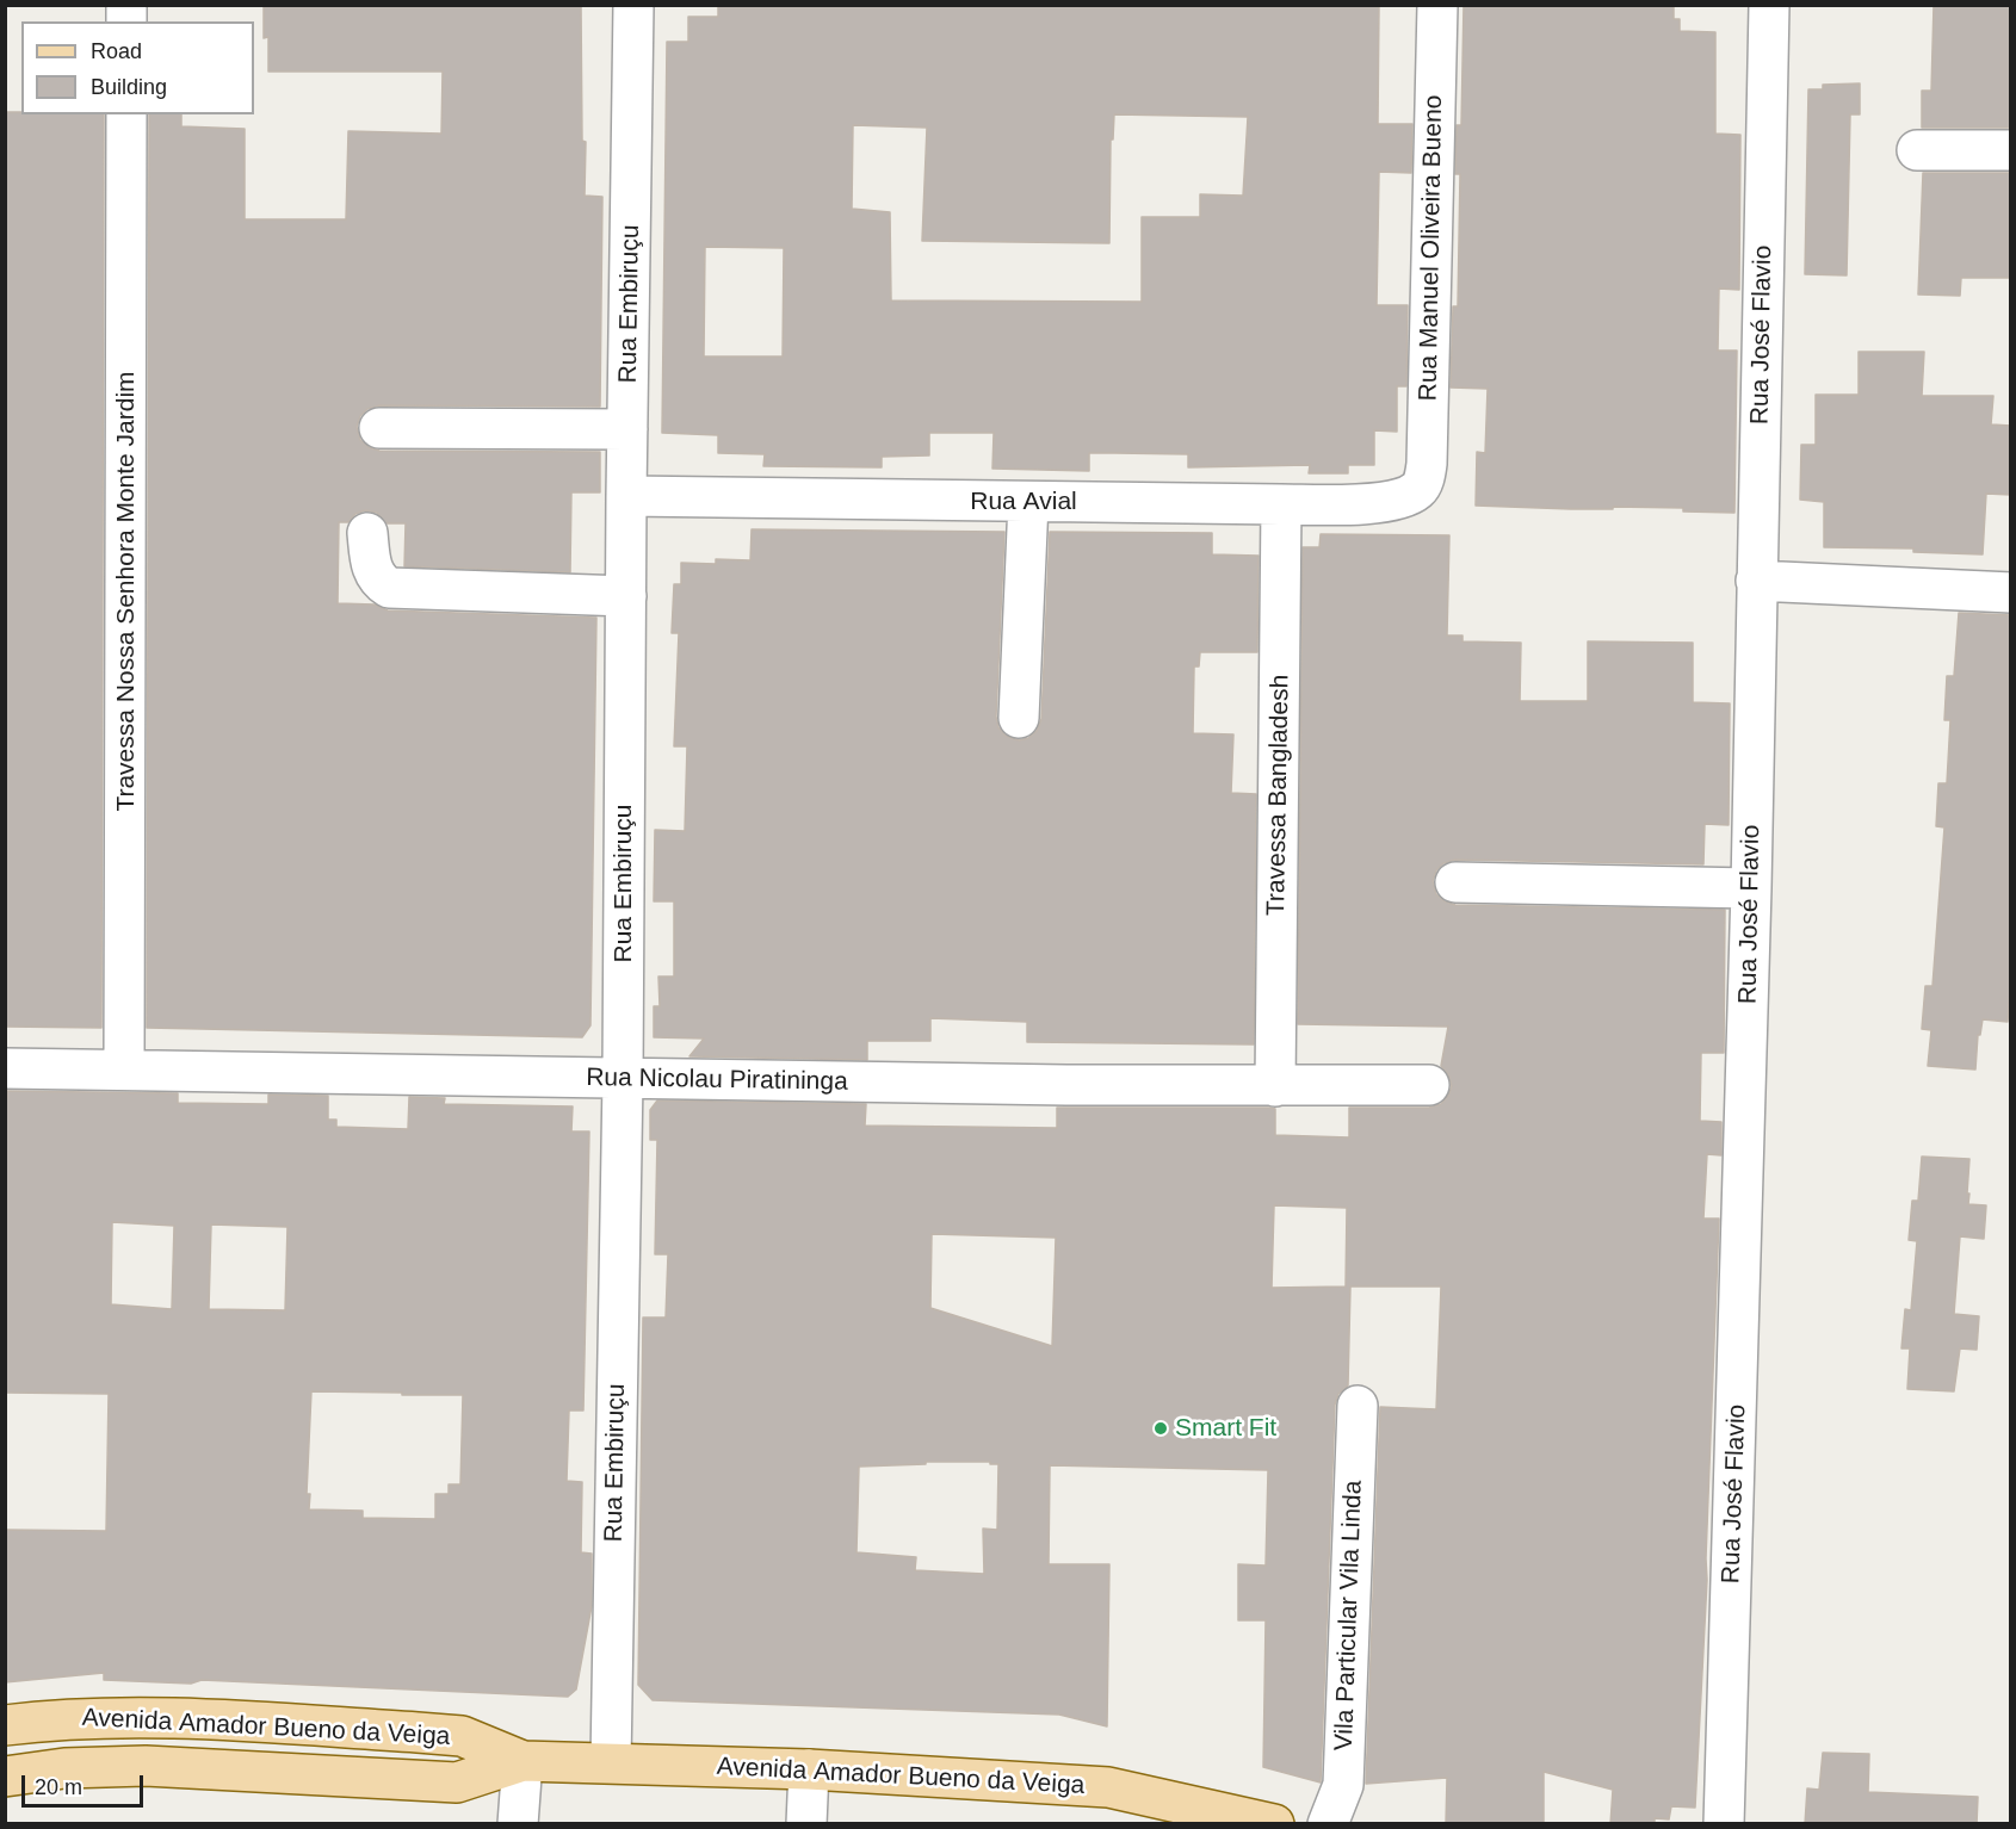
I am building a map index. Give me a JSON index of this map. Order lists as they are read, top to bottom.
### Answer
{
  "streets": {
    "main road": ["Avenida Amador Bueno da Veiga"],
    "street": [
      "Rua Manuel Oliveira Bueno",
      "Rua Embiruçu",
      "Rua José Flavio",
      "Rua Avial",
      "Travessa Nossa Senhora Monte Jardim",
      "Travessa Bangladesh",
      "Rua Nicolau Piratininga",
      "Vila Particular Vila Linda"
    ]
  },
  "crossings": [
    ["Rua Manuel Oliveira Bueno", "Rua Avial"],
    ["Rua Embiruçu", "Rua Avial"],
    ["Rua Embiruçu", "Rua Nicolau Piratininga"],
    ["Rua Embiruçu", "Avenida Amador Bueno da Veiga"],
    ["Rua Avial", "Travessa Bangladesh"],
    ["Travessa Nossa Senhora Monte Jardim", "Rua Nicolau Piratininga"],
    ["Travessa Bangladesh", "Rua Nicolau Piratininga"]
  ],
  "places": ["Smart Fit"],
  "legend": ["Road", "Building"],
  "scale_bar": "20 m"
}
